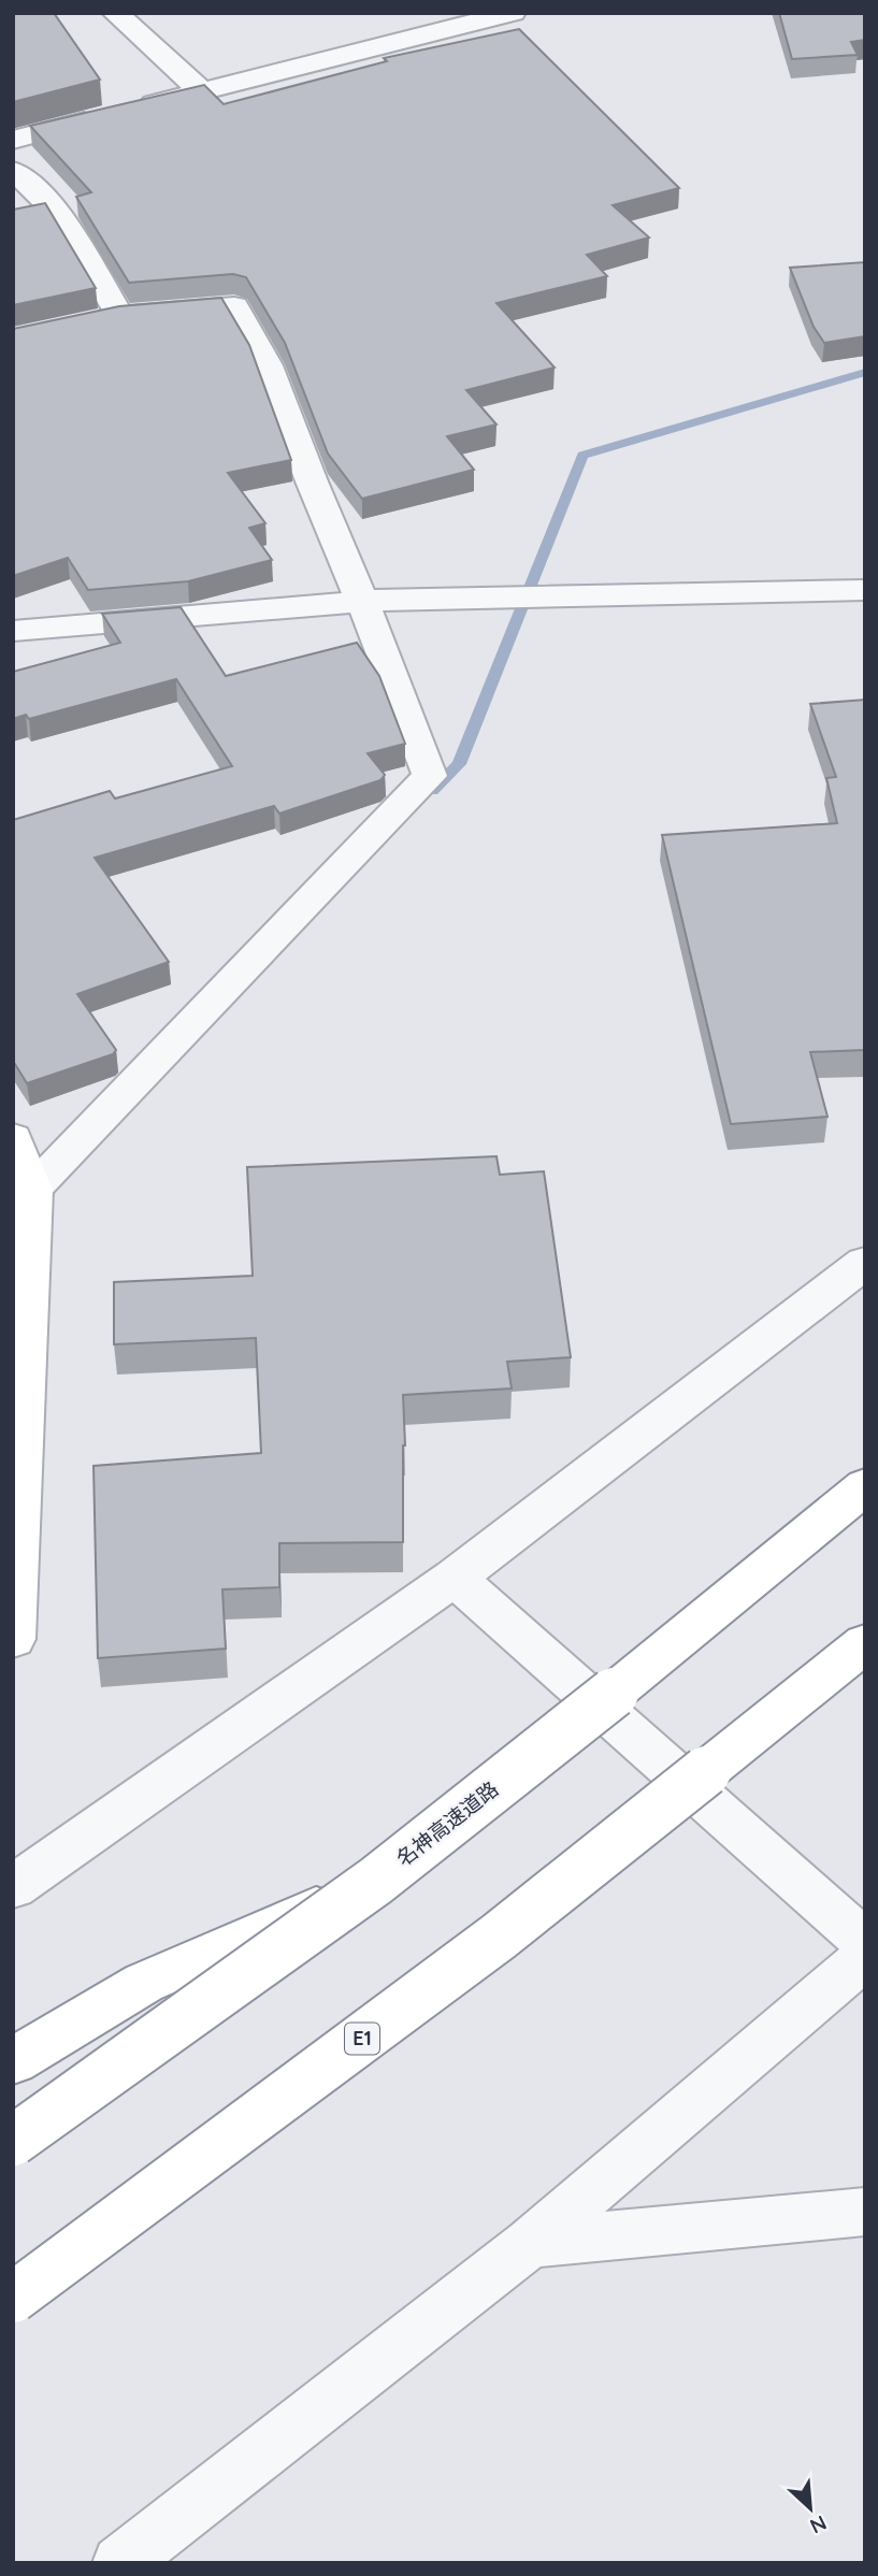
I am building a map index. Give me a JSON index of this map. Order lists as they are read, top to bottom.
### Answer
{
  "streets": {
    "main road": ["名神高速道路", "E1"]
  },
  "north": "bottom right"
}
